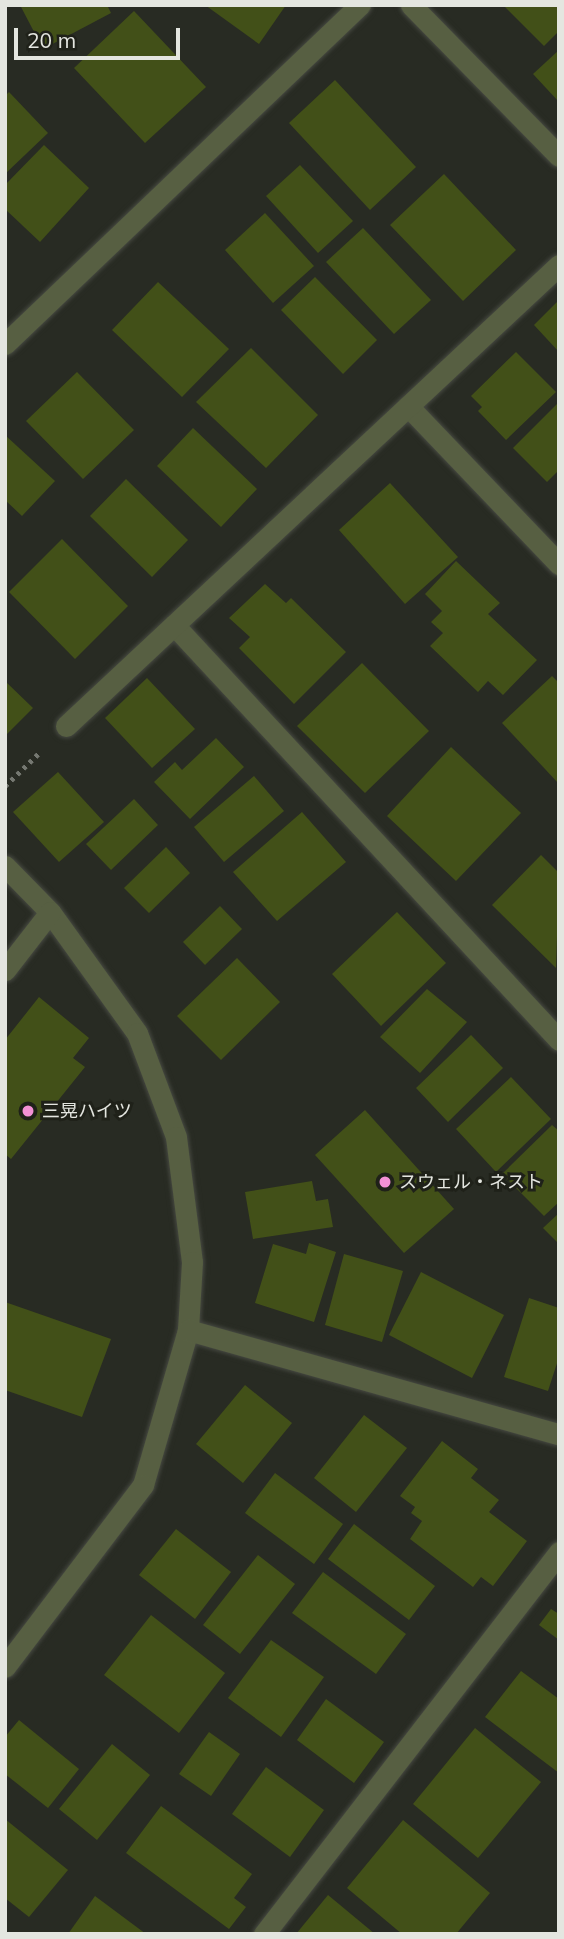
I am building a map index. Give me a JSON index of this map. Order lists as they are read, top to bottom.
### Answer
{
  "places": ["三晃ハイツ", "スウェル・ネスト"],
  "scale_bar": "20 m"
}
